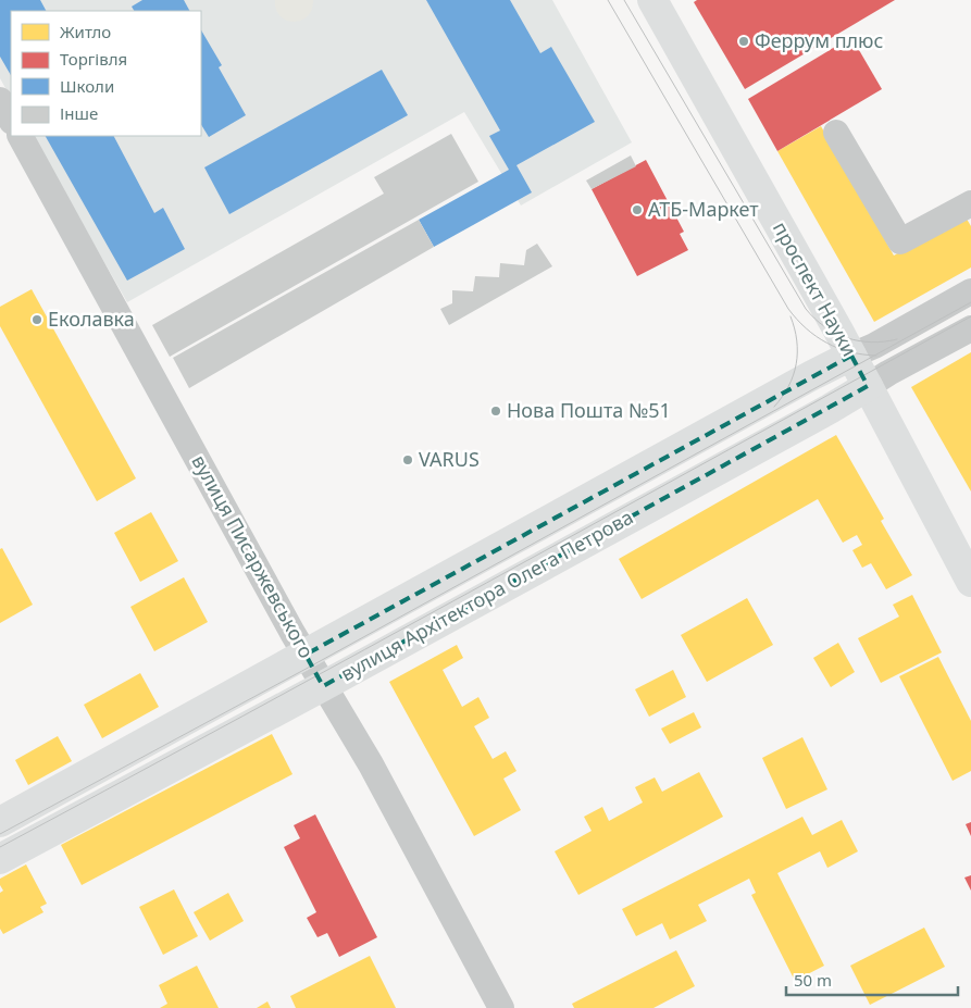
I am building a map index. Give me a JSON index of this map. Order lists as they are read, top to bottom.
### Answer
{
  "streets": {
    "main road": ["проспект Науки", "вулиця Архітектора Олега Петрова"],
    "street": ["вулиця Писаржевського"]
  },
  "crossings": [
    ["проспект Науки", "вулиця Архітектора Олега Петрова"],
    ["вулиця Писаржевського", "вулиця Архітектора Олега Петрова"]
  ],
  "places": [
    "Феррум плюс",
    "АТБ-Маркет",
    "Еколавка",
    "Нова Пошта №51",
    "VARUS"
  ],
  "legend": [
    "Житло",
    "Торгівля",
    "Школи",
    "Інше"
  ],
  "scale_bar": "50 m"
}
